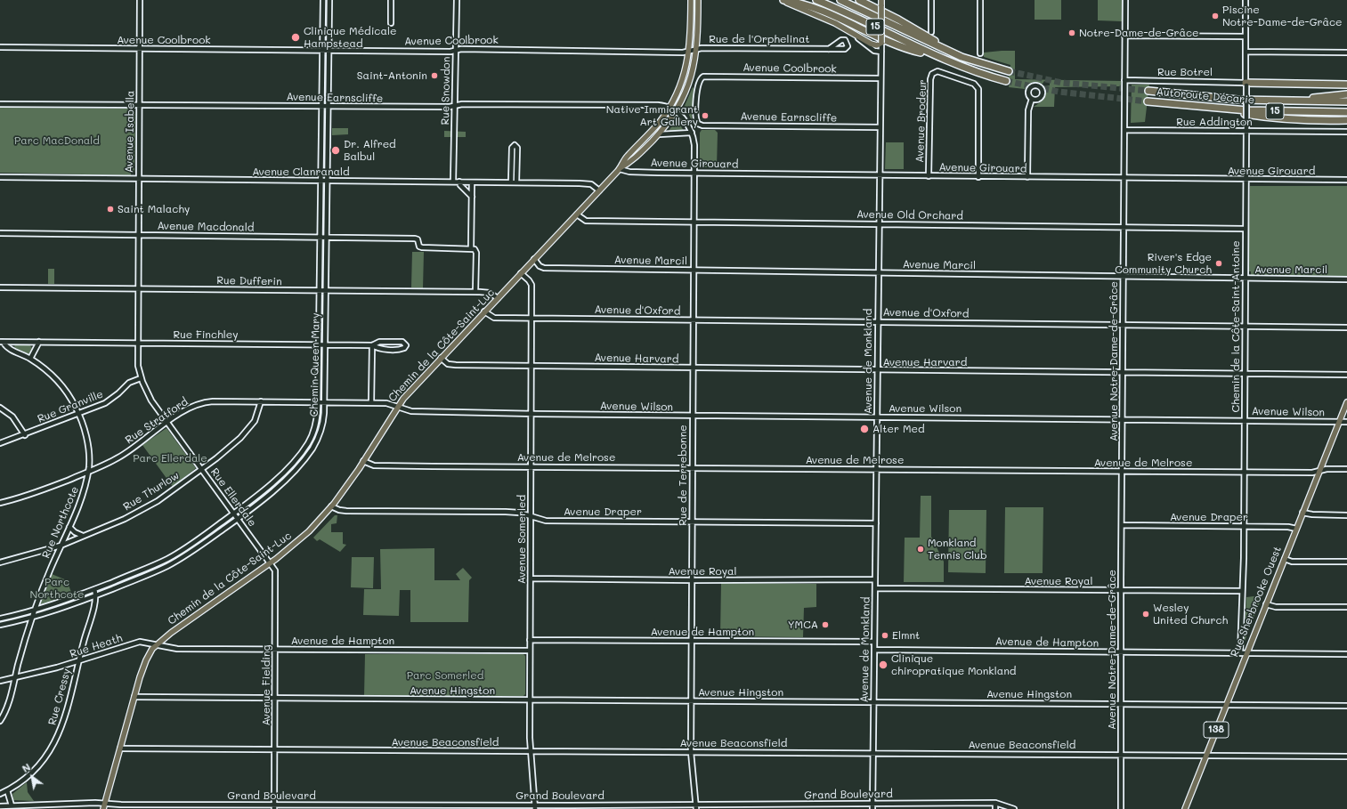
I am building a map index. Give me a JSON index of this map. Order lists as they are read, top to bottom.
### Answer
{
  "streets": {
    "highway": ["15", "Autoroute Décarie"],
    "main road": [
      "Chemin de la Côte-Saint-Luc",
      "Avenue de Monkland",
      "Rue Sherbrooke Ouest",
      "138"
    ],
    "street": [
      "Rue de l'Orphelinat",
      "Avenue Coolbrook",
      "Rue Botrel",
      "Rue Snowdon",
      "Avenue Earnscliffe",
      "Avenue Brodeur",
      "Rue Addington",
      "Avenue Isabella",
      "Avenue Girouard",
      "Avenue Clanranald",
      "Avenue Old Orchard",
      "Avenue Macdonald",
      "Avenue Marcil",
      "Rue Dufferin",
      "Avenue d'Oxford",
      "Chemin de la Côte-Saint-Antoine",
      "Rue Finchley",
      "Avenue Harvard",
      "Avenue Notre-Dame-de-Grâce",
      "Chemin Queen Mary",
      "Rue Granville",
      "Avenue Wilson",
      "Rue Stratford",
      "Avenue de Melrose",
      "Rue de Terrebonne",
      "Rue Thurlow",
      "Rue Ellerdale",
      "Avenue Draper",
      "Rue Northcote",
      "Avenue Somerled",
      "Avenue Royal",
      "Avenue de Hampton",
      "Rue Heath",
      "Avenue Fielding",
      "Avenue Hingston",
      "Rue Cressy",
      "Avenue Beaconsfield",
      "Grand Boulevard"
    ]
  },
  "crossings": [
    ["Rue de l'Orphelinat", "Avenue Coolbrook"],
    ["Rue de l'Orphelinat", "Chemin de la Côte-Saint-Luc"],
    ["Avenue Coolbrook", "Rue Snowdon"],
    ["Avenue Coolbrook", "Avenue Earnscliffe"],
    ["Avenue Coolbrook", "Avenue Isabella"],
    ["Avenue Coolbrook", "Chemin de la Côte-Saint-Luc"],
    ["Avenue Coolbrook", "Avenue de Monkland"],
    ["Avenue Coolbrook", "Chemin Queen Mary"],
    ["Rue Botrel", "Chemin de la Côte-Saint-Antoine"],
    ["Rue Botrel", "Avenue Notre-Dame-de-Grâce"],
    ["Rue Snowdon", "Avenue Earnscliffe"],
    ["Rue Snowdon", "Avenue Clanranald"],
    ["Avenue Earnscliffe", "Avenue Isabella"],
    ["Avenue Earnscliffe", "Chemin de la Côte-Saint-Luc"],
    ["Avenue Earnscliffe", "Avenue de Monkland"],
    ["Avenue Earnscliffe", "Chemin Queen Mary"],
    ["Avenue Earnscliffe", "Rue de Terrebonne"],
    ["Avenue Brodeur", "Avenue Girouard"],
    ["Rue Addington", "Chemin de la Côte-Saint-Antoine"],
    ["Rue Addington", "Avenue Notre-Dame-de-Grâce"],
    ["Avenue Isabella", "Avenue Clanranald"],
    ["Avenue Isabella", "Avenue Macdonald"],
    ["Avenue Isabella", "Rue Ellerdale"],
    ["Avenue Girouard", "Chemin de la Côte-Saint-Antoine"],
    ["Avenue Girouard", "Chemin de la Côte-Saint-Luc"],
    ["Avenue Girouard", "Avenue de Monkland"],
    ["Avenue Girouard", "Avenue Notre-Dame-de-Grâce"],
    ["Avenue Girouard", "Rue de Terrebonne"],
    ["Avenue Clanranald", "Chemin de la Côte-Saint-Luc"],
    ["Avenue Clanranald", "Chemin Queen Mary"],
    ["Avenue Old Orchard", "Chemin de la Côte-Saint-Antoine"],
    ["Avenue Old Orchard", "Chemin de la Côte-Saint-Luc"],
    ["Avenue Old Orchard", "Avenue de Monkland"],
    ["Avenue Old Orchard", "Avenue Notre-Dame-de-Grâce"],
    ["Avenue Old Orchard", "Rue de Terrebonne"],
    ["Avenue Macdonald", "Chemin Queen Mary"],
    ["Avenue Marcil", "Chemin de la Côte-Saint-Antoine"],
    ["Avenue Marcil", "Chemin de la Côte-Saint-Luc"],
    ["Avenue Marcil", "Avenue de Monkland"],
    ["Avenue Marcil", "Avenue Notre-Dame-de-Grâce"],
    ["Avenue Marcil", "Rue de Terrebonne"],
    ["Rue Dufferin", "Chemin de la Côte-Saint-Luc"],
    ["Rue Dufferin", "Chemin Queen Mary"],
    ["Rue Dufferin", "Rue Ellerdale"],
    ["Avenue d'Oxford", "Chemin de la Côte-Saint-Antoine"],
    ["Avenue d'Oxford", "Chemin de la Côte-Saint-Luc"],
    ["Avenue d'Oxford", "Avenue de Monkland"],
    ["Avenue d'Oxford", "Avenue Notre-Dame-de-Grâce"],
    ["Avenue d'Oxford", "Rue de Terrebonne"],
    ["Avenue d'Oxford", "Avenue Somerled"],
    ["Chemin de la Côte-Saint-Antoine", "Avenue Harvard"],
    ["Chemin de la Côte-Saint-Antoine", "Avenue Wilson"],
    ["Chemin de la Côte-Saint-Antoine", "Avenue de Melrose"],
    ["Chemin de la Côte-Saint-Antoine", "Avenue Draper"],
    ["Chemin de la Côte-Saint-Antoine", "Avenue Royal"],
    ["Chemin de la Côte-Saint-Antoine", "Avenue de Hampton"],
    ["Rue Finchley", "Chemin Queen Mary"],
    ["Rue Finchley", "Rue Ellerdale"],
    ["Rue Finchley", "Rue Northcote"],
    ["Chemin de la Côte-Saint-Luc", "Avenue Harvard"],
    ["Chemin de la Côte-Saint-Luc", "Avenue Wilson"],
    ["Chemin de la Côte-Saint-Luc", "Rue Stratford"],
    ["Chemin de la Côte-Saint-Luc", "Avenue de Melrose"],
    ["Chemin de la Côte-Saint-Luc", "Rue de Terrebonne"],
    ["Chemin de la Côte-Saint-Luc", "Rue Ellerdale"],
    ["Chemin de la Côte-Saint-Luc", "Avenue Draper"],
    ["Chemin de la Côte-Saint-Luc", "Avenue Somerled"],
    ["Chemin de la Côte-Saint-Luc", "Avenue de Hampton"],
    ["Chemin de la Côte-Saint-Luc", "Rue Heath"],
    ["Chemin de la Côte-Saint-Luc", "Avenue Fielding"],
    ["Chemin de la Côte-Saint-Luc", "Avenue Hingston"],
    ["Chemin de la Côte-Saint-Luc", "Avenue Beaconsfield"],
    ["Chemin de la Côte-Saint-Luc", "Grand Boulevard"],
    ["Avenue Harvard", "Avenue de Monkland"],
    ["Avenue Harvard", "Avenue Notre-Dame-de-Grâce"],
    ["Avenue Harvard", "Rue de Terrebonne"],
    ["Avenue Harvard", "Avenue Somerled"],
    ["Avenue de Monkland", "Avenue Wilson"],
    ["Avenue de Monkland", "Avenue de Melrose"],
    ["Avenue de Monkland", "Avenue Draper"],
    ["Avenue de Monkland", "Avenue Royal"],
    ["Avenue de Monkland", "Avenue de Hampton"],
    ["Avenue de Monkland", "Avenue Hingston"],
    ["Avenue de Monkland", "Avenue Beaconsfield"],
    ["Avenue de Monkland", "Grand Boulevard"],
    ["Avenue Notre-Dame-de-Grâce", "Avenue Wilson"],
    ["Avenue Notre-Dame-de-Grâce", "Avenue de Melrose"],
    ["Avenue Notre-Dame-de-Grâce", "Avenue Draper"],
    ["Avenue Notre-Dame-de-Grâce", "Avenue Royal"],
    ["Avenue Notre-Dame-de-Grâce", "Avenue de Hampton"],
    ["Avenue Notre-Dame-de-Grâce", "Avenue Hingston"],
    ["Avenue Notre-Dame-de-Grâce", "Avenue Beaconsfield"],
    ["Chemin Queen Mary", "Rue Stratford"],
    ["Chemin Queen Mary", "Rue Ellerdale"],
    ["Chemin Queen Mary", "Rue Northcote"],
    ["Chemin Queen Mary", "Rue Cressy"],
    ["Rue Granville", "Rue Ellerdale"],
    ["Rue Granville", "Rue Northcote"],
    ["Avenue Wilson", "Rue Stratford"],
    ["Avenue Wilson", "Rue de Terrebonne"],
    ["Avenue Wilson", "Avenue Somerled"],
    ["Avenue Wilson", "Rue Sherbrooke Ouest"],
    ["Rue Stratford", "Rue Thurlow"],
    ["Rue Stratford", "Rue Ellerdale"],
    ["Rue Stratford", "Rue Northcote"],
    ["Avenue de Melrose", "Rue de Terrebonne"],
    ["Avenue de Melrose", "Avenue Somerled"],
    ["Avenue de Melrose", "Rue Sherbrooke Ouest"],
    ["Rue de Terrebonne", "Avenue Draper"],
    ["Rue de Terrebonne", "Avenue Royal"],
    ["Rue de Terrebonne", "Avenue de Hampton"],
    ["Rue de Terrebonne", "Avenue Hingston"],
    ["Rue de Terrebonne", "Avenue Beaconsfield"],
    ["Rue de Terrebonne", "Grand Boulevard"],
    ["Rue Thurlow", "Rue Ellerdale"],
    ["Rue Thurlow", "Rue Northcote"],
    ["Rue Ellerdale", "Avenue Fielding"],
    ["Avenue Draper", "Avenue Somerled"],
    ["Avenue Draper", "Rue Sherbrooke Ouest"],
    ["Rue Northcote", "Rue Heath"],
    ["Avenue Somerled", "Avenue Royal"],
    ["Avenue Somerled", "Avenue de Hampton"],
    ["Avenue Somerled", "Avenue Hingston"],
    ["Avenue Somerled", "Avenue Beaconsfield"],
    ["Avenue Somerled", "Grand Boulevard"],
    ["Rue Sherbrooke Ouest", "Avenue de Hampton"],
    ["Rue Sherbrooke Ouest", "Avenue Hingston"],
    ["Rue Sherbrooke Ouest", "Avenue Beaconsfield"],
    ["Avenue de Hampton", "Rue Heath"],
    ["Avenue de Hampton", "Avenue Fielding"],
    ["Rue Heath", "Rue Cressy"],
    ["Avenue Fielding", "Avenue Hingston"],
    ["Avenue Fielding", "Avenue Beaconsfield"],
    ["Avenue Fielding", "Grand Boulevard"]
  ],
  "parks": [
    "Parc MacDonald",
    "Parc Ellerdale",
    "Parc Northcote",
    "Parc Somerled"
  ],
  "places": [
    "Piscine Notre-Dame-de-Grâce",
    "Notre-Dame-de-Grâce",
    "Clinique Médicale Hampstead",
    "Saint-Antonin",
    "Native Immigrant Art Gallery",
    "Dr. Alfred Balbul",
    "Saint Malachy",
    "River's Edge Community Church",
    "Alter Med",
    "Monkland Tennis Club",
    "Wesley United Church",
    "YMCA",
    "Elmnt",
    "Clinique chiropratique Monkland"
  ],
  "north": "top left"
}
